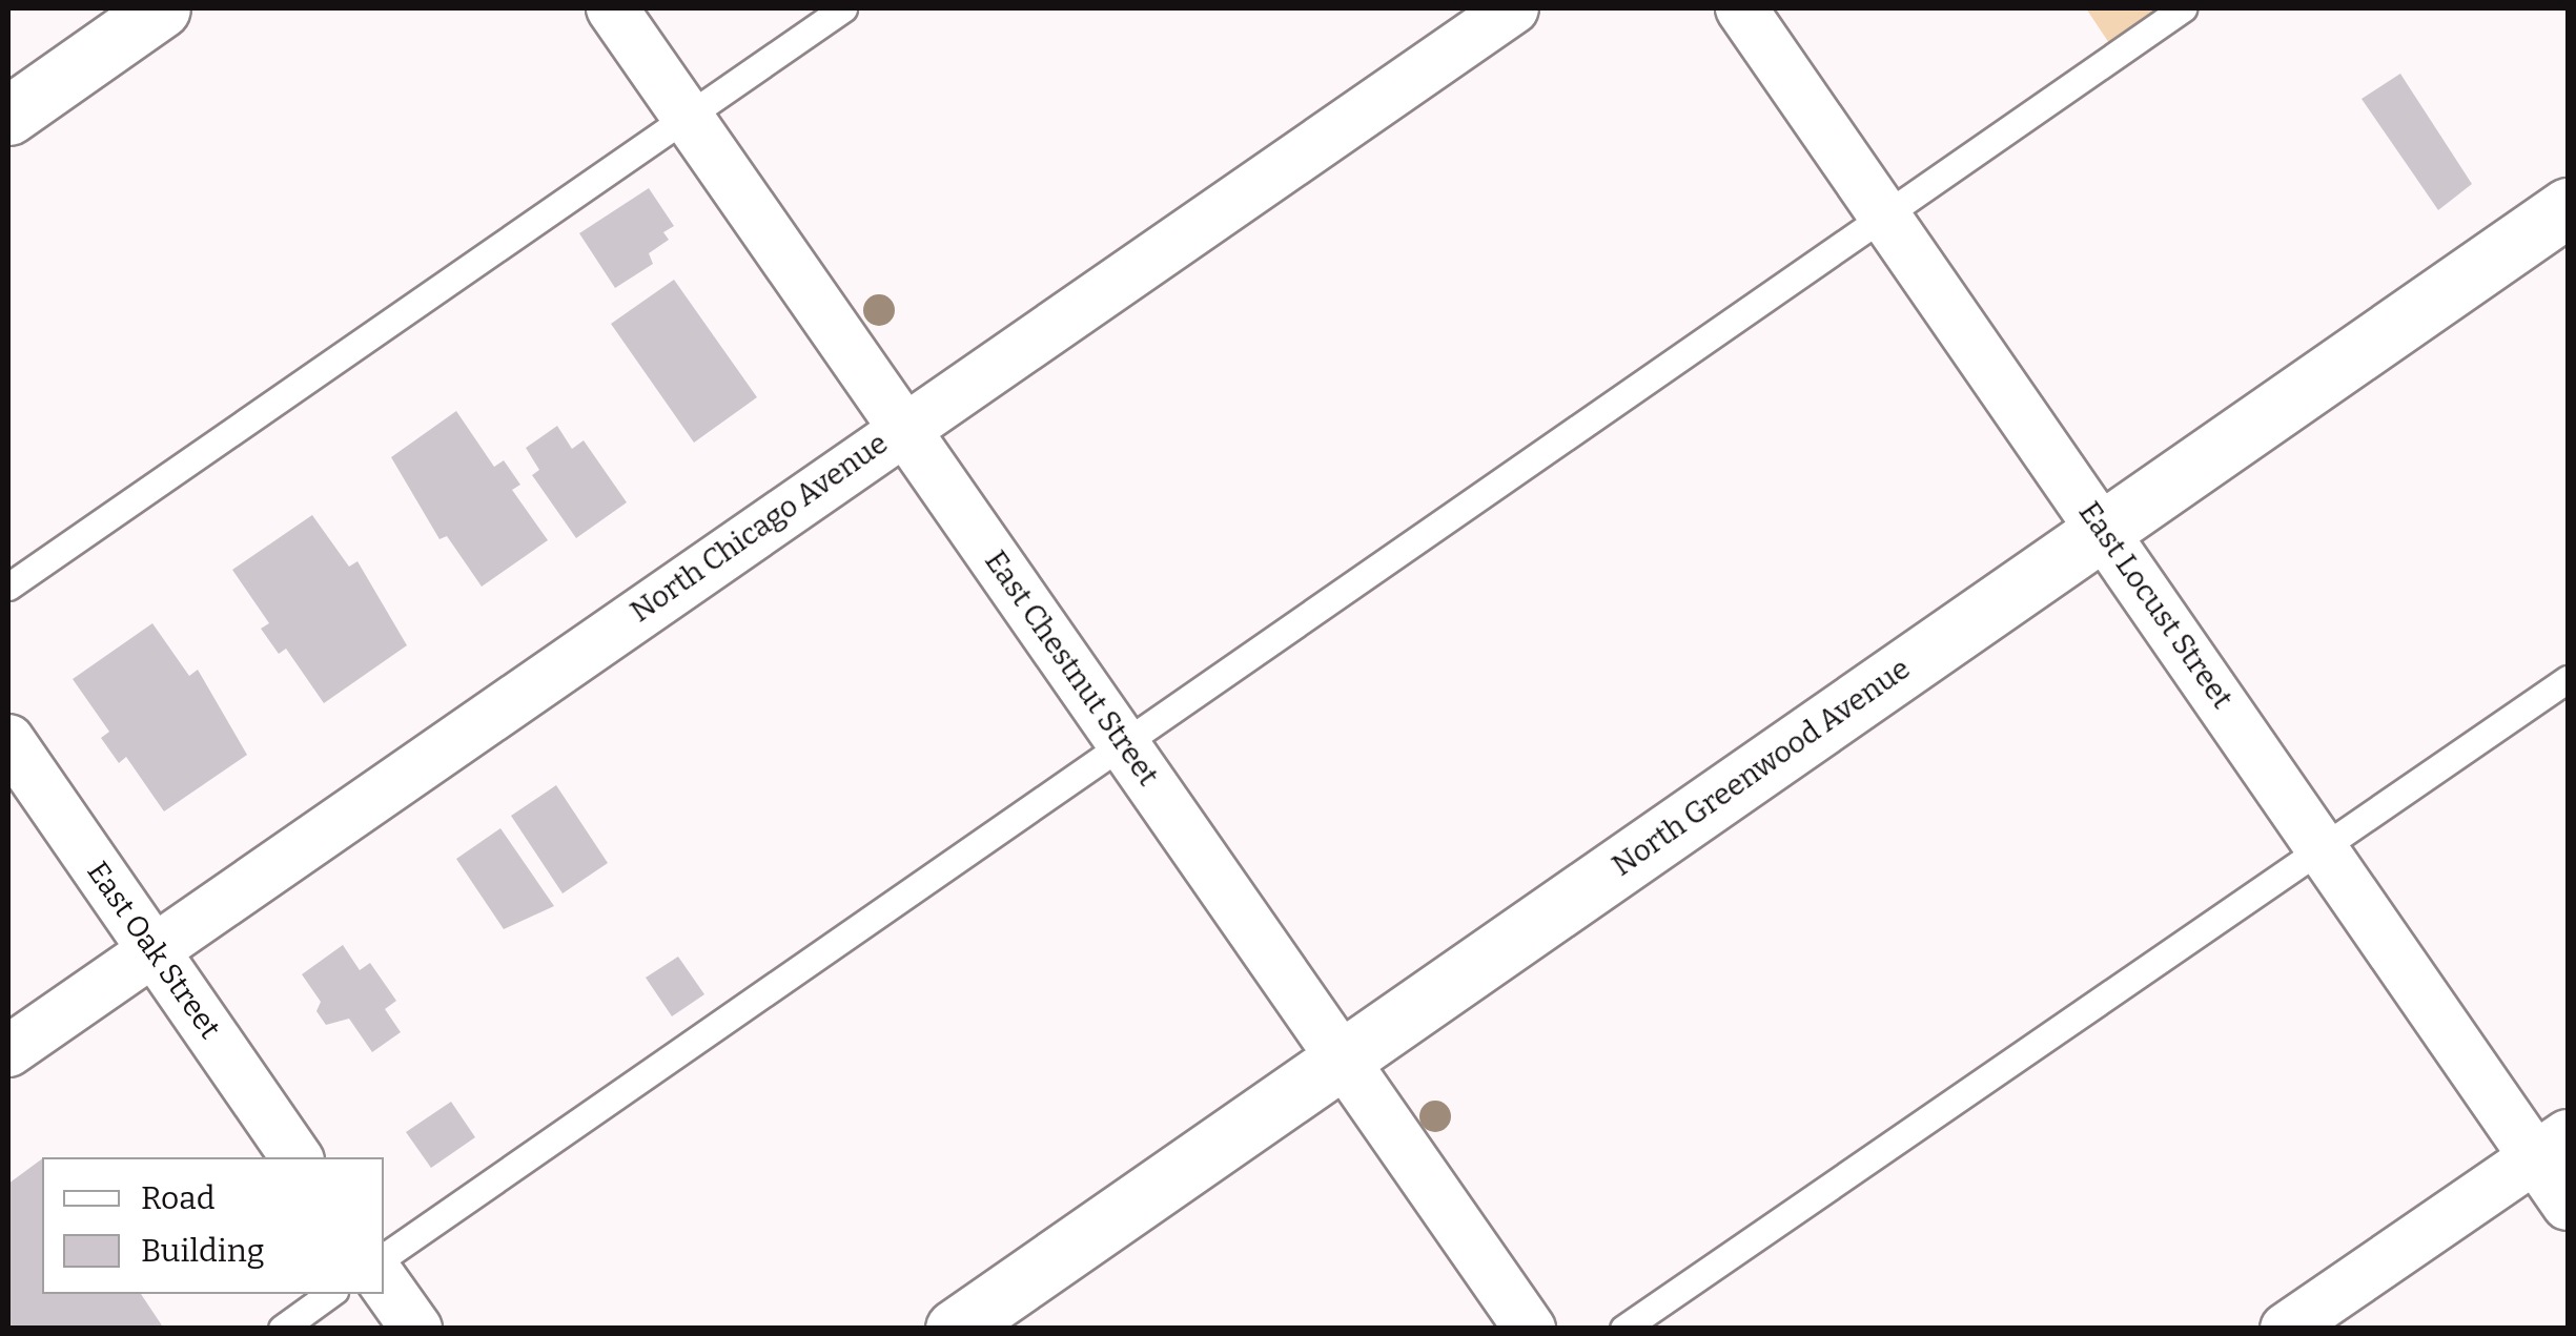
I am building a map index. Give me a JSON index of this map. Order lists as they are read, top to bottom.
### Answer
{
  "streets": {
    "street": [
      "North Chicago Avenue",
      "East Locust Street",
      "East Chestnut Street",
      "North Greenwood Avenue",
      "East Oak Street"
    ]
  },
  "crossings": [
    ["North Chicago Avenue", "East Chestnut Street"],
    ["North Chicago Avenue", "East Oak Street"],
    ["East Locust Street", "North Greenwood Avenue"],
    ["East Chestnut Street", "North Greenwood Avenue"]
  ],
  "legend": ["Road", "Building"]
}
